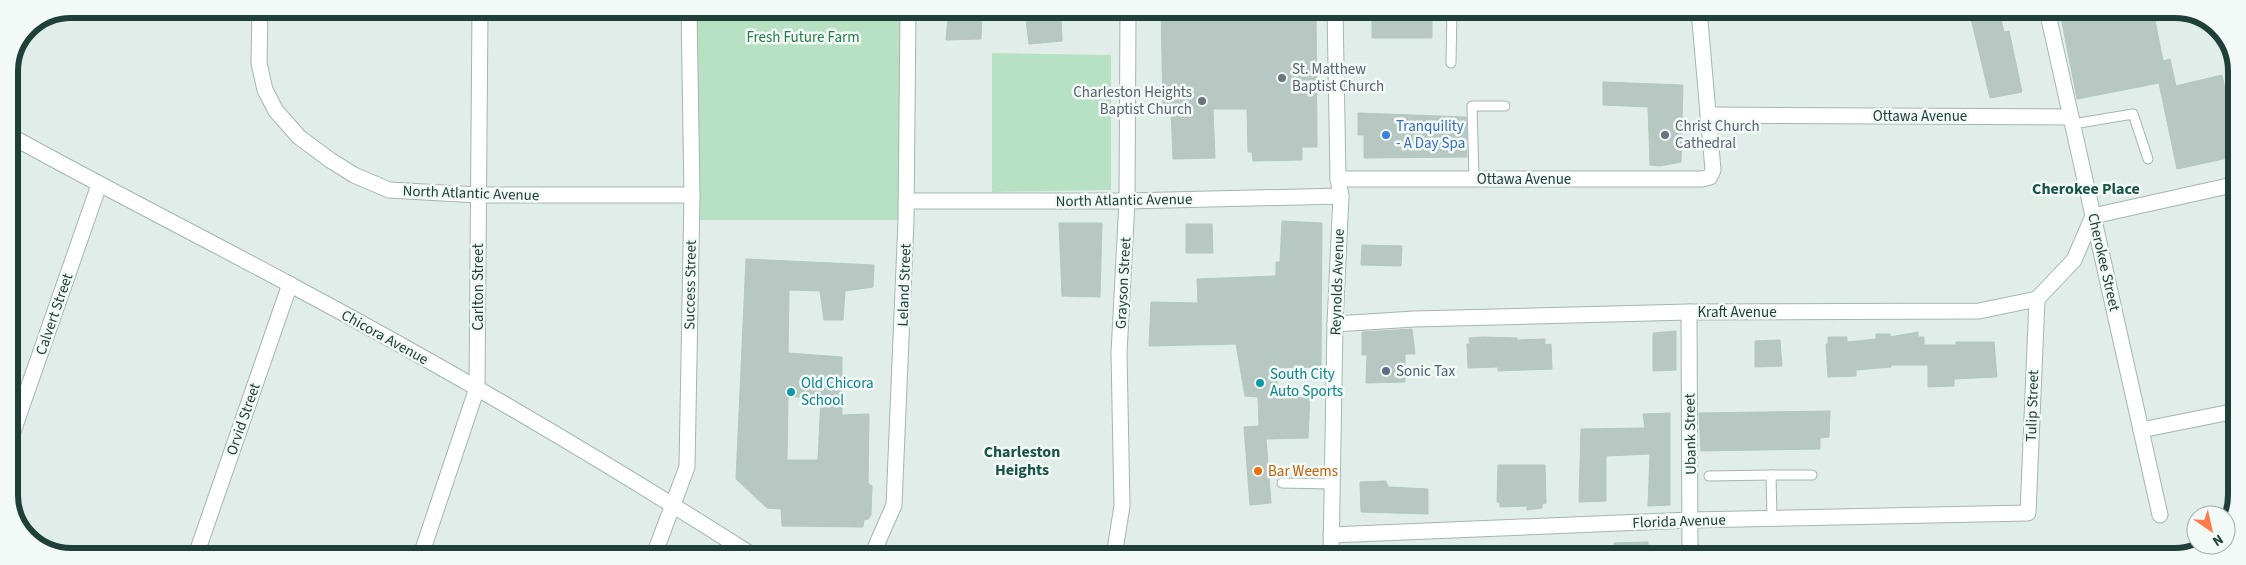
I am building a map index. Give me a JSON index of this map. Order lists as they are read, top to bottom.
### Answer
{
  "streets": {
    "street": [
      "Ottawa Avenue",
      "North Atlantic Avenue",
      "Cherokee Street",
      "Reynolds Avenue",
      "Grayson Street",
      "Success Street",
      "Leland Street",
      "Carlton Street",
      "Kraft Avenue",
      "Calvert Street",
      "Chicora Avenue",
      "Tulip Street",
      "Orvid Street",
      "Ubank Street",
      "Florida Avenue"
    ]
  },
  "crossings": [
    ["Ottawa Avenue", "Cherokee Street"],
    ["Ottawa Avenue", "Reynolds Avenue"],
    ["North Atlantic Avenue", "Reynolds Avenue"],
    ["North Atlantic Avenue", "Grayson Street"],
    ["North Atlantic Avenue", "Success Street"],
    ["North Atlantic Avenue", "Leland Street"],
    ["North Atlantic Avenue", "Carlton Street"],
    ["Reynolds Avenue", "Kraft Avenue"],
    ["Reynolds Avenue", "Florida Avenue"],
    ["Success Street", "Chicora Avenue"],
    ["Carlton Street", "Chicora Avenue"],
    ["Kraft Avenue", "Tulip Street"],
    ["Kraft Avenue", "Ubank Street"],
    ["Calvert Street", "Chicora Avenue"],
    ["Chicora Avenue", "Orvid Street"],
    ["Tulip Street", "Florida Avenue"],
    ["Ubank Street", "Florida Avenue"]
  ],
  "districts": ["Cherokee Place", "Charleston Heights"],
  "parks": ["Fresh Future Farm"],
  "places": [
    "St. Matthew Baptist Church",
    "Charleston Heights Baptist Church",
    "Tranquility - A Day Spa",
    "Christ Church Cathedral",
    "Sonic Tax",
    "South City Auto Sports",
    "Old Chicora School",
    "Bar Weems"
  ],
  "north": "bottom right"
}
